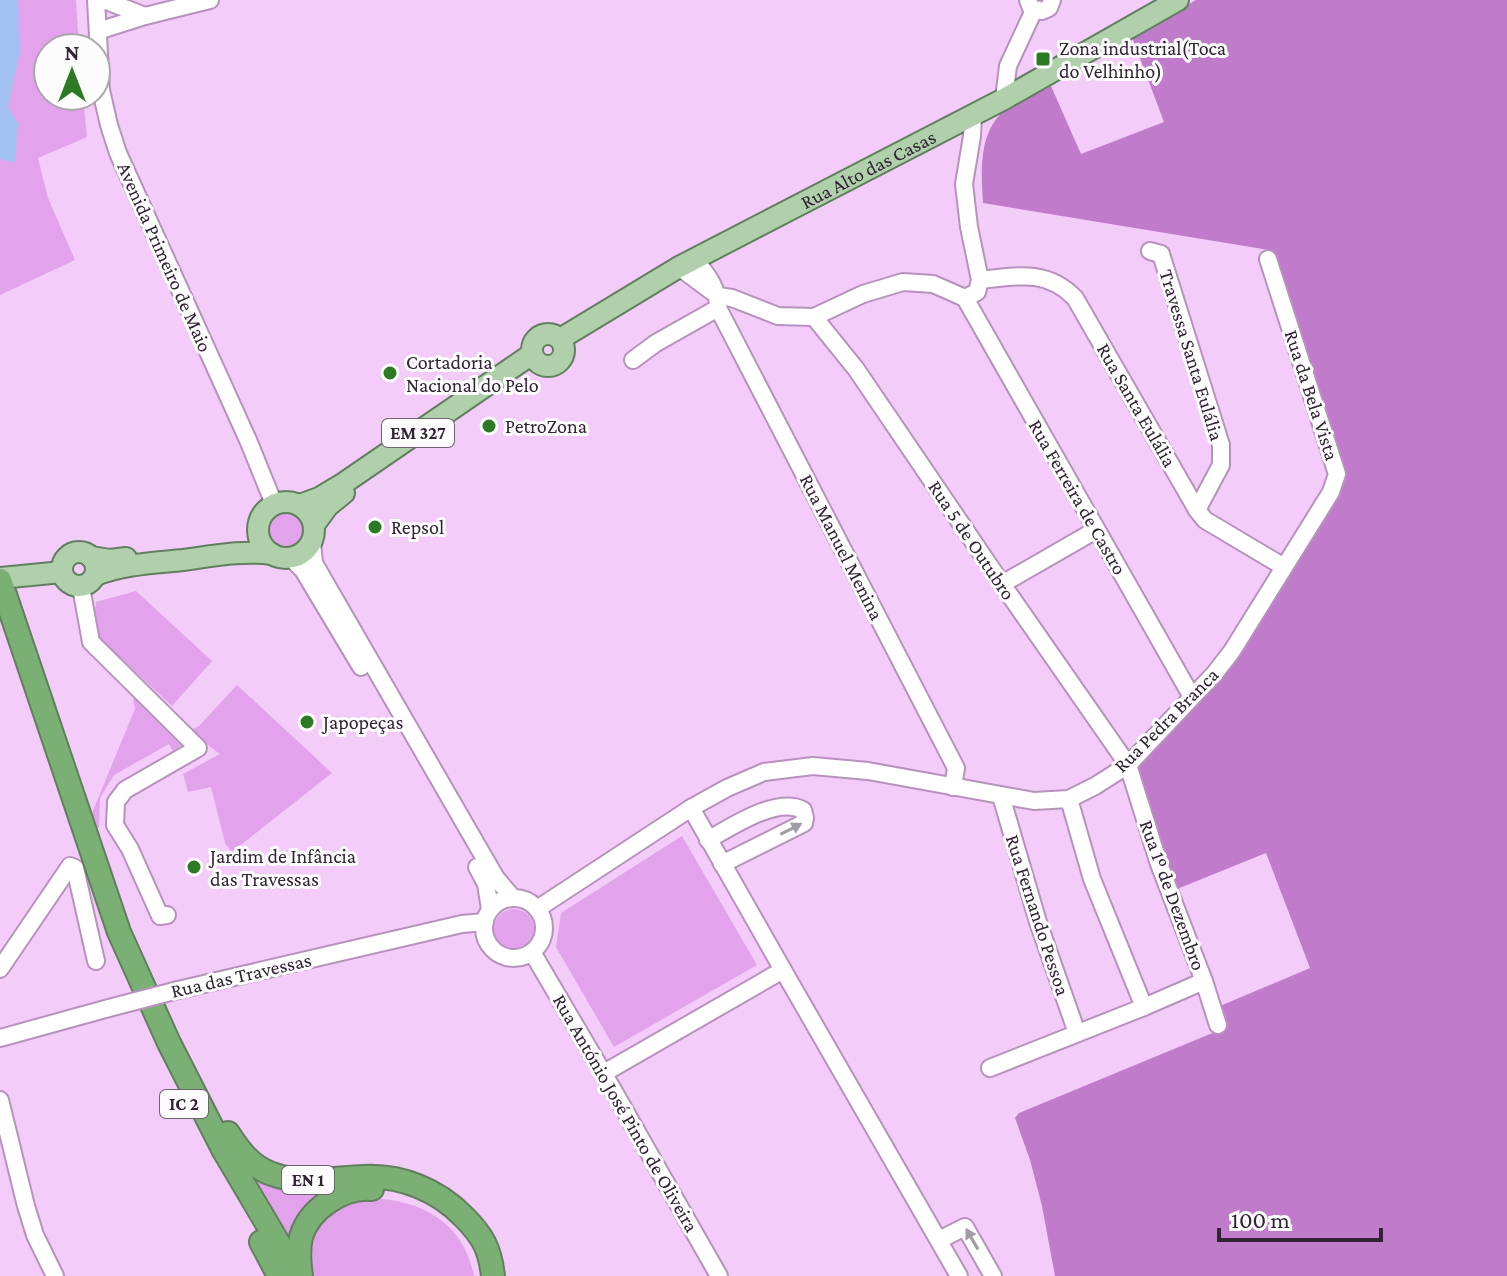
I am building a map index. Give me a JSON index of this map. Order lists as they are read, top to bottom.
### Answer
{
  "streets": {
    "highway": ["IC 2", "EN 1"],
    "main road": ["Rua Alto das Casas", "EM 327"],
    "street": [
      "Avenida Primeiro de Maio",
      "Travessa Santa Eulália",
      "Rua da Bela Vista",
      "Rua Santa Eulália",
      "Rua Ferreira de Castro",
      "Rua 5 de Outubro",
      "Rua Manuel Menina",
      "Rua Pedra Branca",
      "Rua 1º de Dezembro",
      "Rua Fernando Pessoa",
      "Rua das Travessas",
      "Rua António José Pinto de Oliveira"
    ]
  },
  "crossings": [
    ["Rua Alto das Casas", "EM 327"],
    ["Avenida Primeiro de Maio", "EM 327"],
    ["Travessa Santa Eulália", "Rua Santa Eulália"],
    ["Rua da Bela Vista", "Rua Santa Eulália"],
    ["Rua da Bela Vista", "Rua Pedra Branca"],
    ["Rua Santa Eulália", "Rua Pedra Branca"],
    ["Rua Ferreira de Castro", "Rua Pedra Branca"],
    ["Rua 5 de Outubro", "Rua Pedra Branca"],
    ["Rua 5 de Outubro", "Rua 1º de Dezembro"],
    ["Rua Manuel Menina", "Rua Pedra Branca"],
    ["Rua Pedra Branca", "Rua 1º de Dezembro"],
    ["Rua Pedra Branca", "Rua Fernando Pessoa"],
    ["Rua das Travessas", "Rua António José Pinto de Oliveira"],
    ["IC 2", "EN 1"]
  ],
  "places": {
    "transit": ["Zona industrial(Toca do Velhinho)"],
    "other": [
      "Cortadoria Nacional do Pelo",
      "PetroZona",
      "Repsol",
      "Japopeças",
      "Jardim de Infância das Travessas"
    ]
  },
  "scale_bar": "100 m",
  "north": "top"
}
